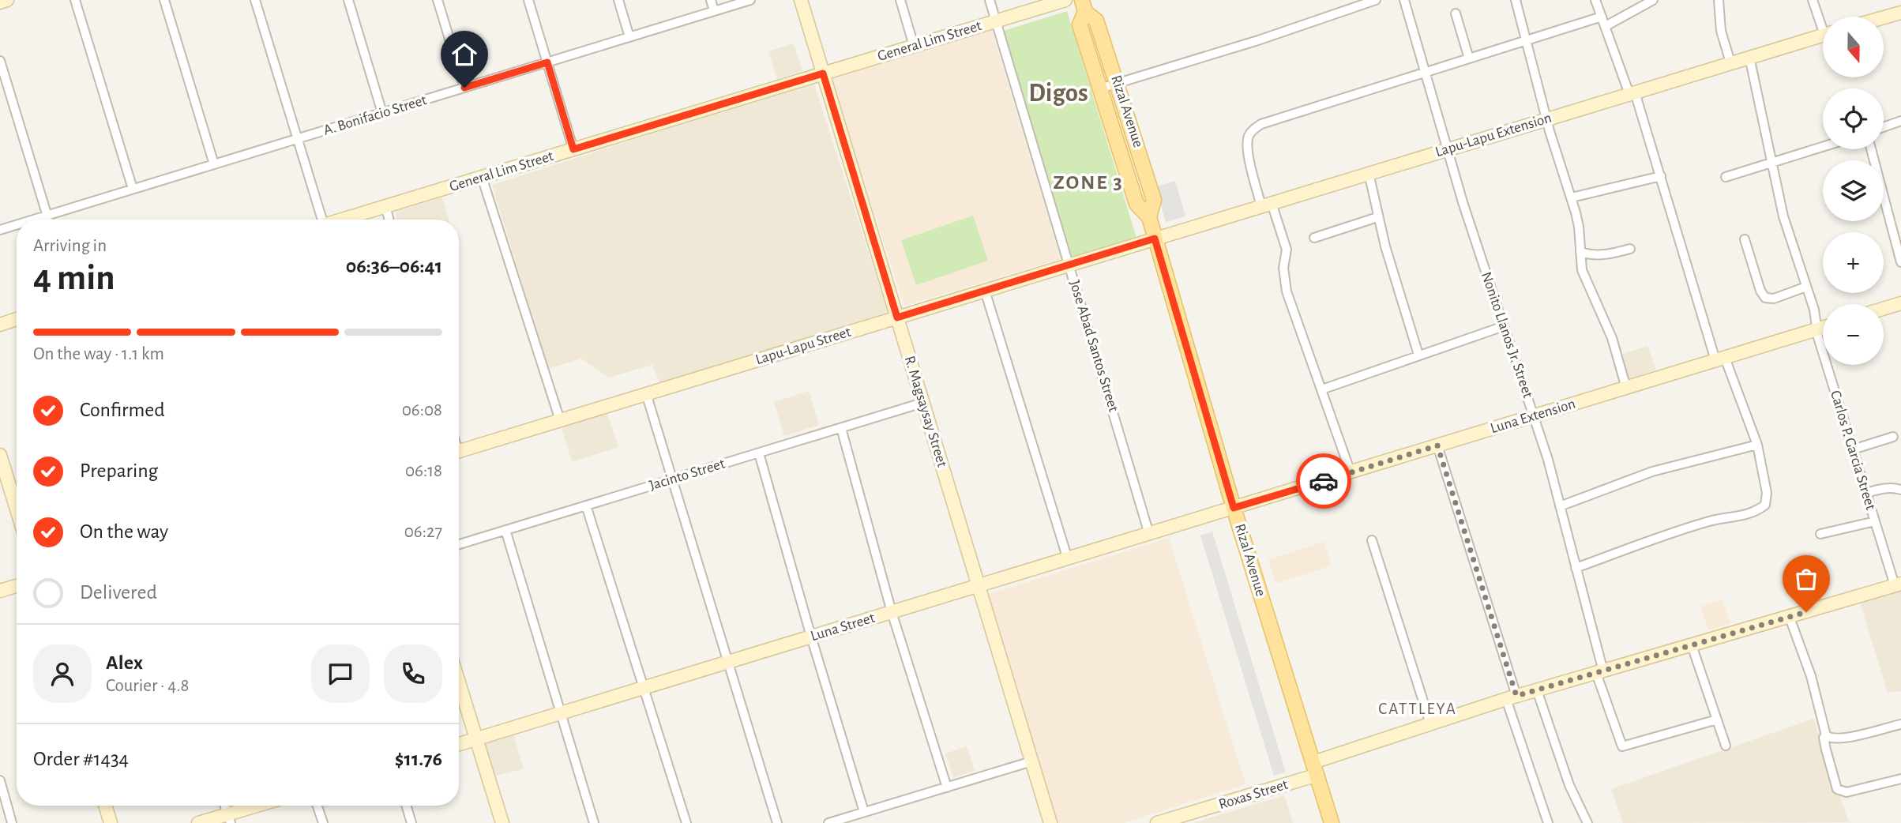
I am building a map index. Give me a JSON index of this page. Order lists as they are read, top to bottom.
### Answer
{
  "streets": {
    "main road": ["Rizal Avenue"],
    "street": [
      "General Lim Street",
      "A. Bonifacio Street",
      "Lapu-Lapu Extension",
      "Nonito Llanos Jr. Street",
      "Lapu-Lapu Street",
      "Jose Abad Santos Street",
      "R. Magsaysay Street",
      "Luna Extension",
      "Carlos P. Garcia Street",
      "Jacinto Street",
      "Luna Street",
      "Roxas Street"
    ]
  },
  "crossings": [
    ["General Lim Street", "Jose Abad Santos Street"],
    ["General Lim Street", "R. Magsaysay Street"],
    ["Rizal Avenue", "Lapu-Lapu Extension"],
    ["Rizal Avenue", "Lapu-Lapu Street"],
    ["Rizal Avenue", "Luna Extension"],
    ["Rizal Avenue", "Luna Street"],
    ["Rizal Avenue", "Roxas Street"],
    ["Lapu-Lapu Extension", "Nonito Llanos Jr. Street"],
    ["Lapu-Lapu Extension", "Lapu-Lapu Street"],
    ["Lapu-Lapu Extension", "Carlos P. Garcia Street"],
    ["Nonito Llanos Jr. Street", "Luna Extension"],
    ["Nonito Llanos Jr. Street", "Roxas Street"],
    ["Lapu-Lapu Street", "Jose Abad Santos Street"],
    ["Lapu-Lapu Street", "R. Magsaysay Street"],
    ["Jose Abad Santos Street", "Luna Street"],
    ["R. Magsaysay Street", "Jacinto Street"],
    ["R. Magsaysay Street", "Luna Street"],
    ["Luna Extension", "Carlos P. Garcia Street"],
    ["Luna Extension", "Luna Street"],
    ["Carlos P. Garcia Street", "Roxas Street"]
  ],
  "districts": ["Digos", "ZONE 3", "CATTLEYA"],
  "north": "bottom",
  "page": {
    "map_buttons": ["+", "−"],
    "heading": ["4 min", "Arriving in", "06:36–06:41"],
    "panel": [
      "Alex",
      "Courier · 4.8",
      "Order #1434",
      "$11.76"
    ],
    "bar": "On the way · 1.1 km",
    "list": [
      ["Confirmed", "06:08"],
      ["Preparing", "06:18"],
      ["On the way", "06:27"],
      "Delivered"
    ]
  }
}
